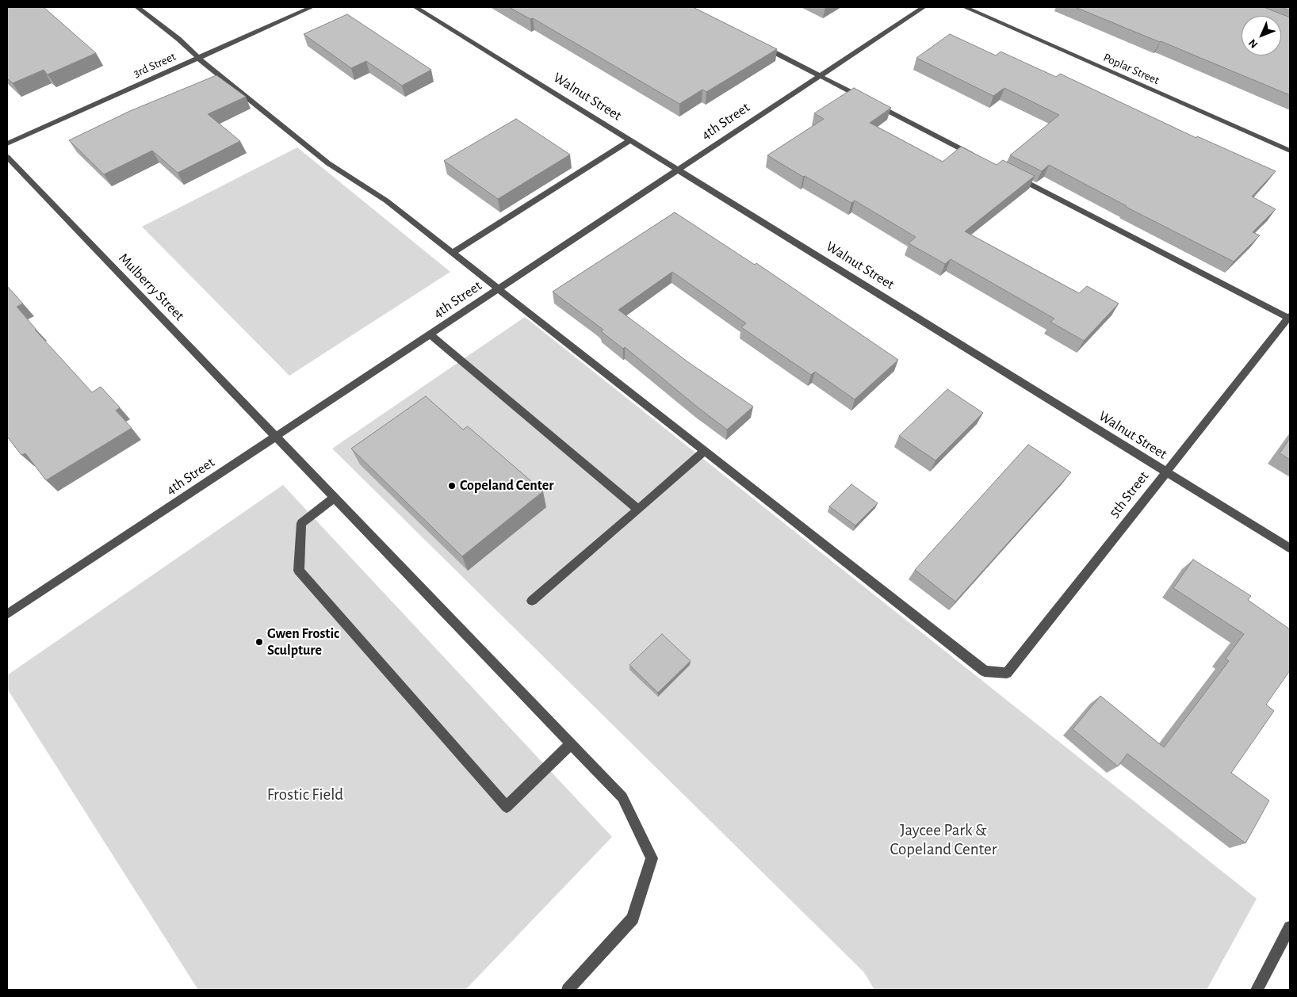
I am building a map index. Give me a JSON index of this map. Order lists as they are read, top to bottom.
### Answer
{
  "streets": {
    "street": [
      "3rd Street",
      "Poplar Street",
      "Walnut Street",
      "4th Street",
      "Mulberry Street",
      "5th Street"
    ]
  },
  "crossings": [
    ["Walnut Street", "4th Street"],
    ["Walnut Street", "5th Street"],
    ["4th Street", "Mulberry Street"]
  ],
  "parks": ["Frostic Field", "Jaycee Park & Copeland Center"],
  "places": ["Copeland Center", "Gwen Frostic Sculpture"],
  "north": "bottom left"
}
